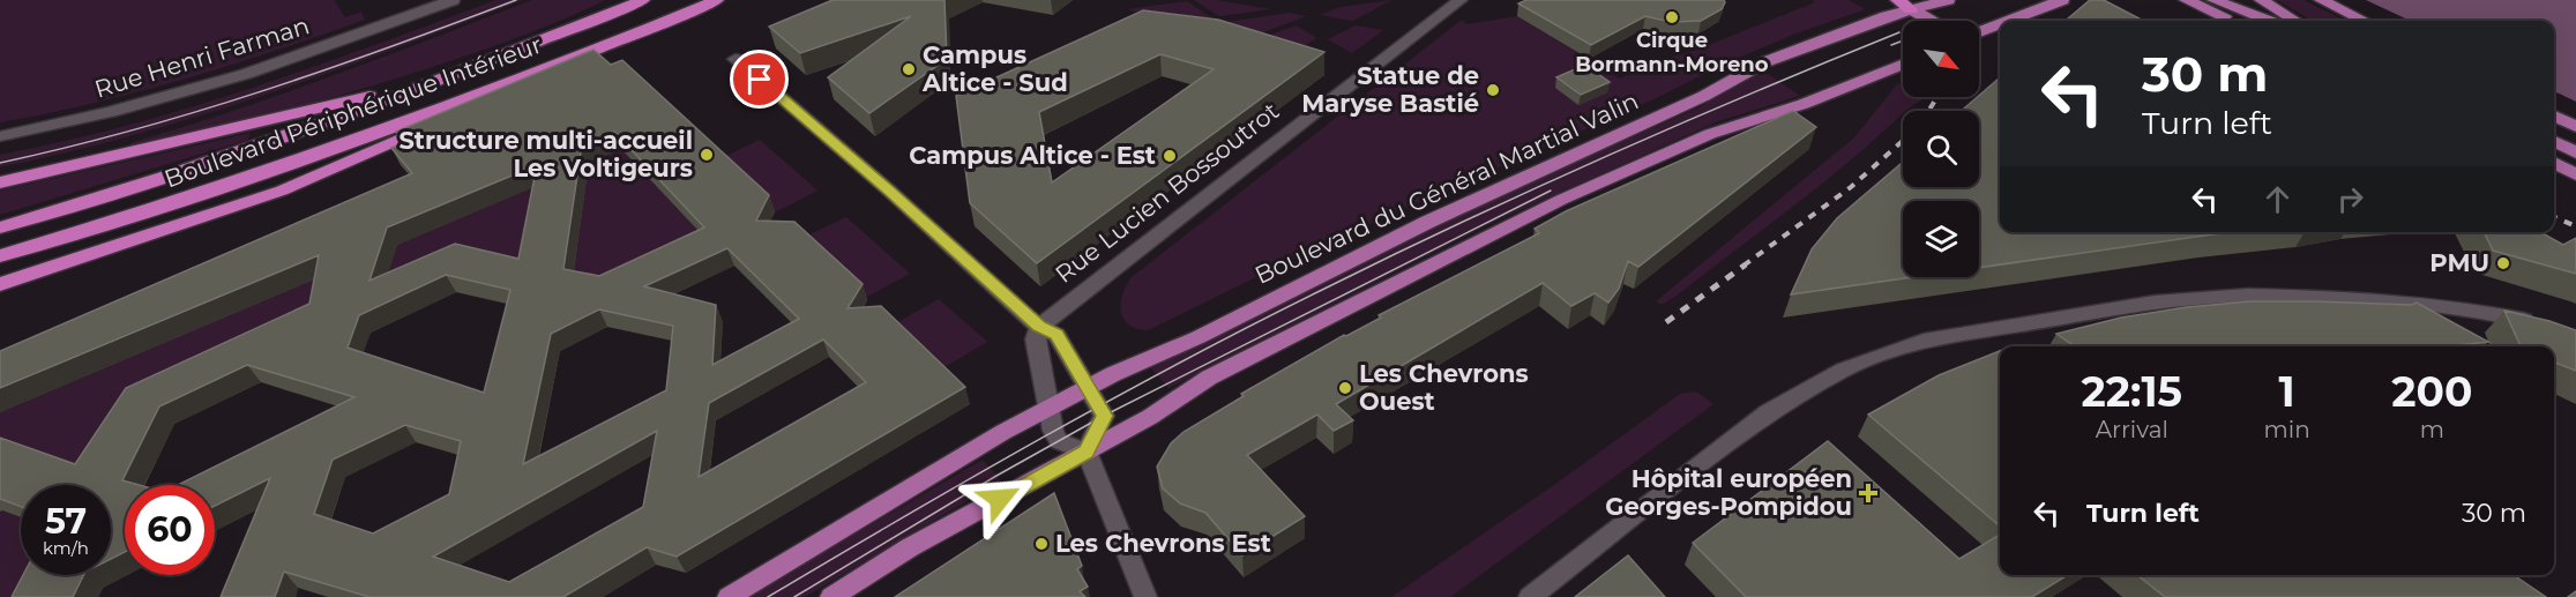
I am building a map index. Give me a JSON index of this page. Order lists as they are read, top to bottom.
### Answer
{
  "streets": {
    "highway": ["Boulevard Périphérique Intérieur"],
    "main road": ["Boulevard du Général Martial Valin"],
    "street": ["Rue Henri Farman", "Rue Lucien Bossoutrot"]
  },
  "places": {
    "other": [
      "Cirque Bormann-Moreno",
      "Campus Altice - Sud",
      "Statue de Maryse Bastié",
      "Structure multi-accueil Les Voltigeurs",
      "Campus Altice - Est",
      "PMU",
      "Les Chevrons Ouest",
      "Les Chevrons Est"
    ],
    "health": ["Hôpital européen Georges-Pompidou"]
  },
  "north": "bottom right",
  "page": {
    "turn": ["30 m", "Turn left"],
    "eta": [
      "22:15",
      "Arrival",
      "1",
      "min",
      "200",
      "m"
    ],
    "list": [
      {
        "name": "Turn left",
        "value": "30 m"
      }
    ],
    "speed": "57 km/h",
    "limit": "60"
  }
}
